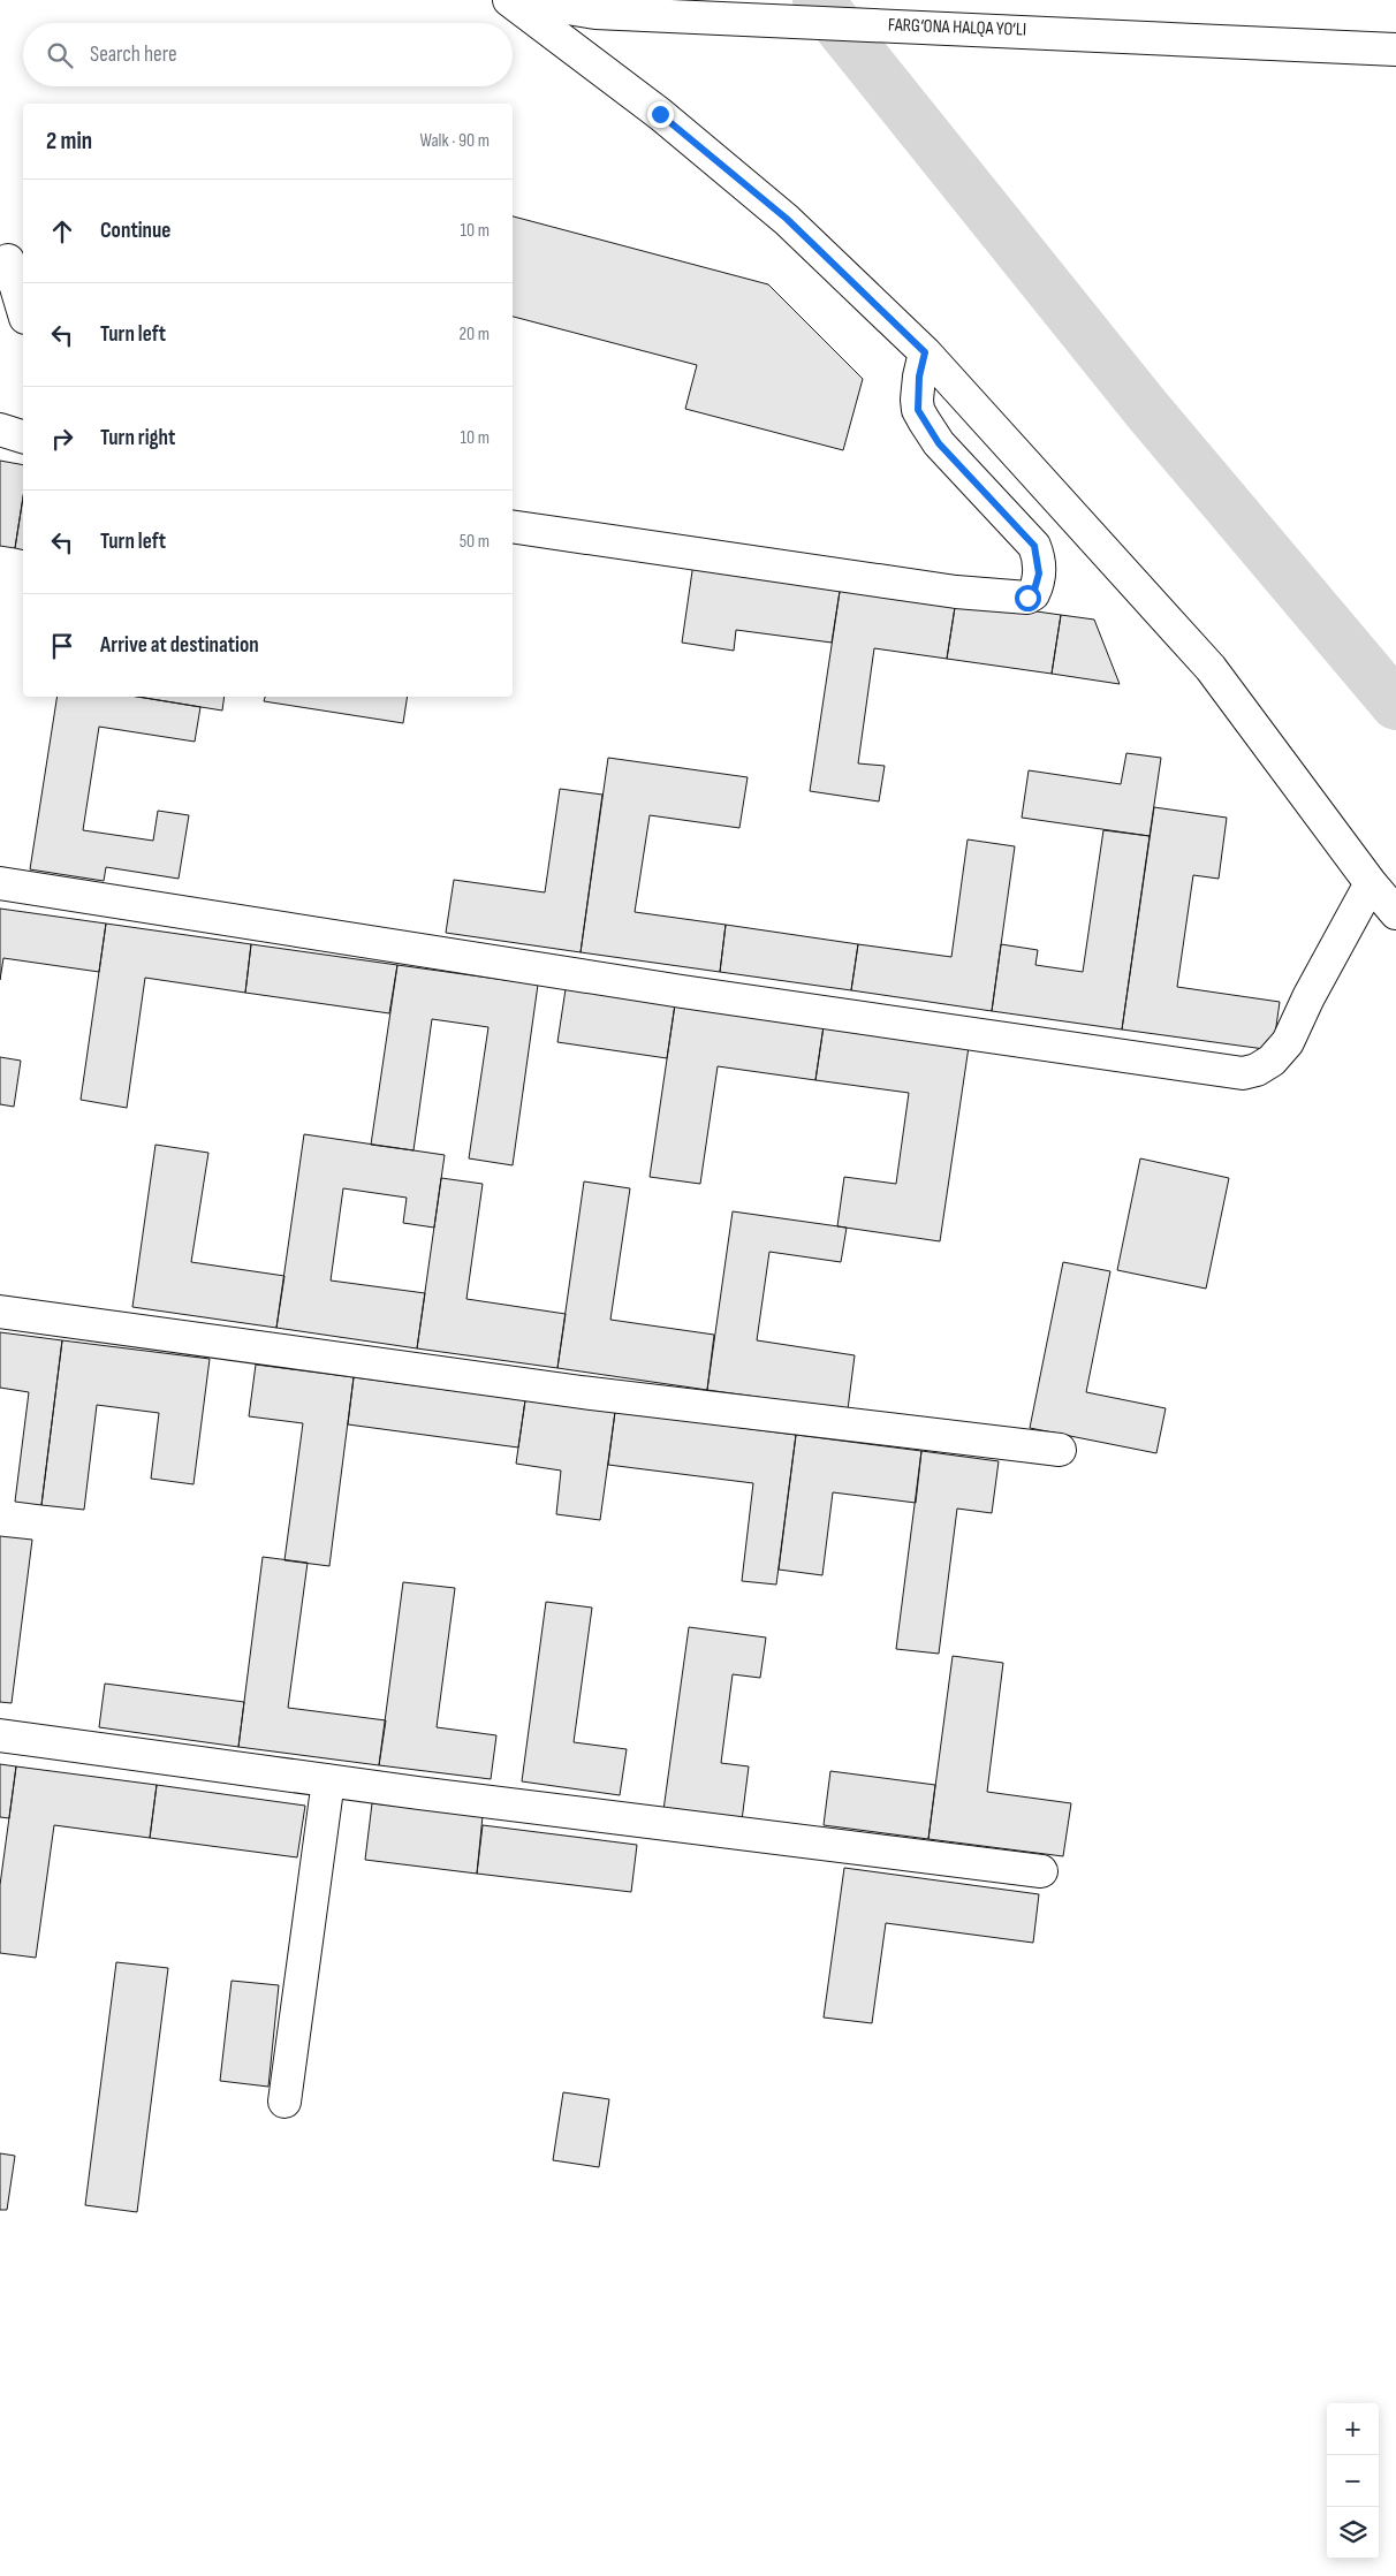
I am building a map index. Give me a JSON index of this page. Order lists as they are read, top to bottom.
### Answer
{
  "streets": {
    "main road": ["FARG‘ONA HALQA YO‘LI"]
  },
  "page": {
    "search": "Search here",
    "heading": ["2 min", "Walk · 90 m"],
    "list": [
      ["Continue", "10 m"],
      ["Turn left", "20 m"],
      ["Turn right", "10 m"],
      ["Turn left", "50 m"],
      "Arrive at destination"
    ],
    "map_buttons": ["+", "−"]
  }
}
